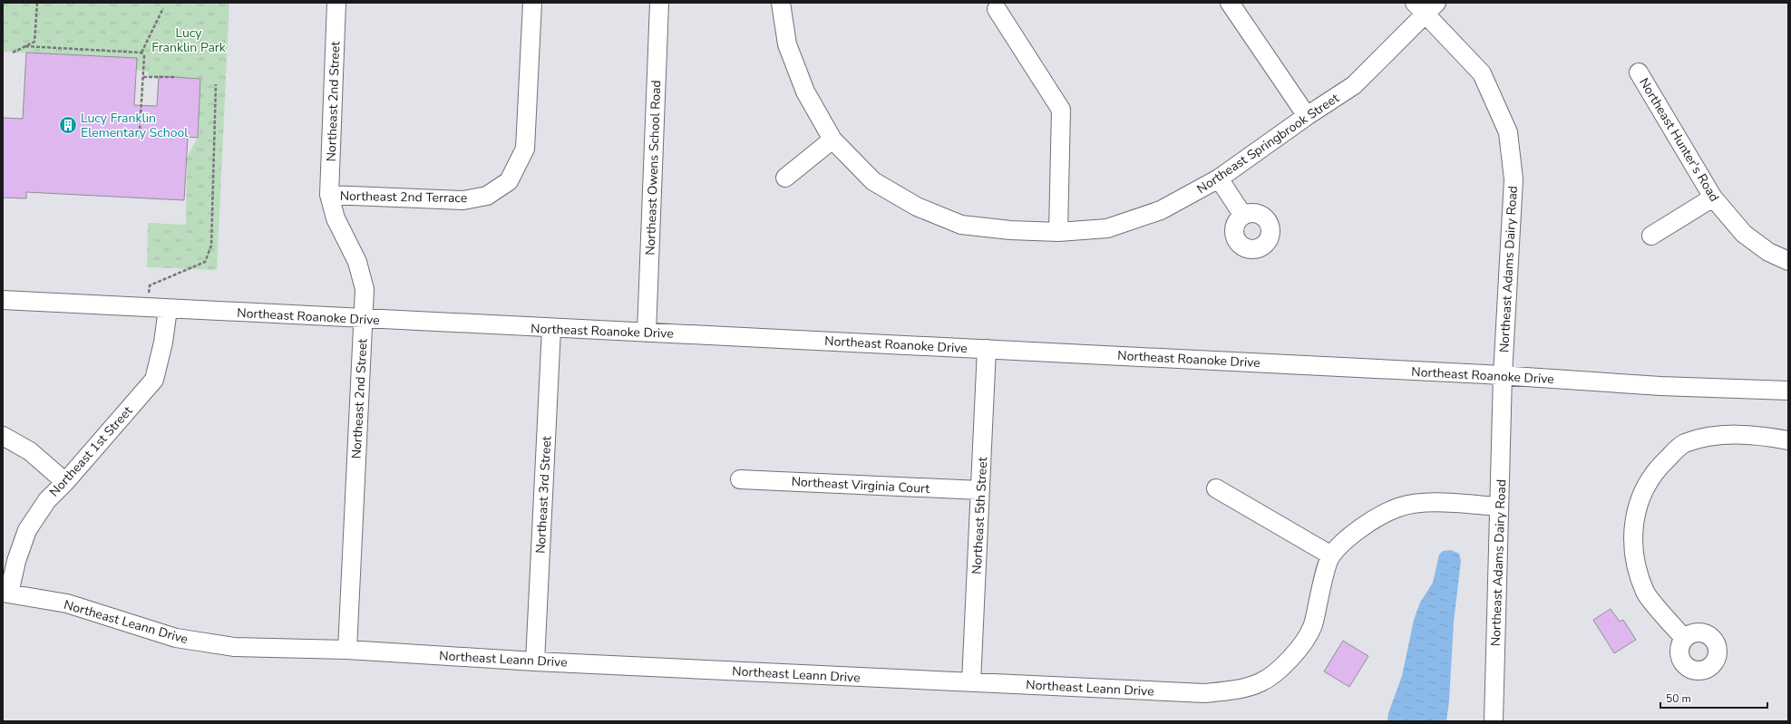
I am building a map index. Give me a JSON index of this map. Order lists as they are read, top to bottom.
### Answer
{
  "streets": {
    "street": [
      "Northeast 2nd Street",
      "Northeast Hunter's Road",
      "Northeast Springbrook Street",
      "Northeast Owens School Road",
      "Northeast 2nd Terrace",
      "Northeast Adams Dairy Road",
      "Northeast Roanoke Drive",
      "Northeast 1st Street",
      "Northeast Virginia Court",
      "Northeast 3rd Street",
      "Northeast 5th Street",
      "Northeast Leann Drive"
    ]
  },
  "crossings": [
    ["Northeast 2nd Street", "Northeast 2nd Terrace"],
    ["Northeast 2nd Street", "Northeast Roanoke Drive"],
    ["Northeast 2nd Street", "Northeast Leann Drive"],
    ["Northeast Springbrook Street", "Northeast Adams Dairy Road"],
    ["Northeast Owens School Road", "Northeast Roanoke Drive"],
    ["Northeast Adams Dairy Road", "Northeast Roanoke Drive"],
    ["Northeast Adams Dairy Road", "Northeast Leann Drive"],
    ["Northeast Roanoke Drive", "Northeast 1st Street"],
    ["Northeast Roanoke Drive", "Northeast 3rd Street"],
    ["Northeast Roanoke Drive", "Northeast 5th Street"],
    ["Northeast 1st Street", "Northeast Leann Drive"],
    ["Northeast Virginia Court", "Northeast 5th Street"],
    ["Northeast 3rd Street", "Northeast Leann Drive"],
    ["Northeast 5th Street", "Northeast Leann Drive"]
  ],
  "parks": ["Lucy Franklin Park"],
  "places": {
    "building": ["Lucy Franklin Elementary School"]
  },
  "scale_bar": "50 m"
}
